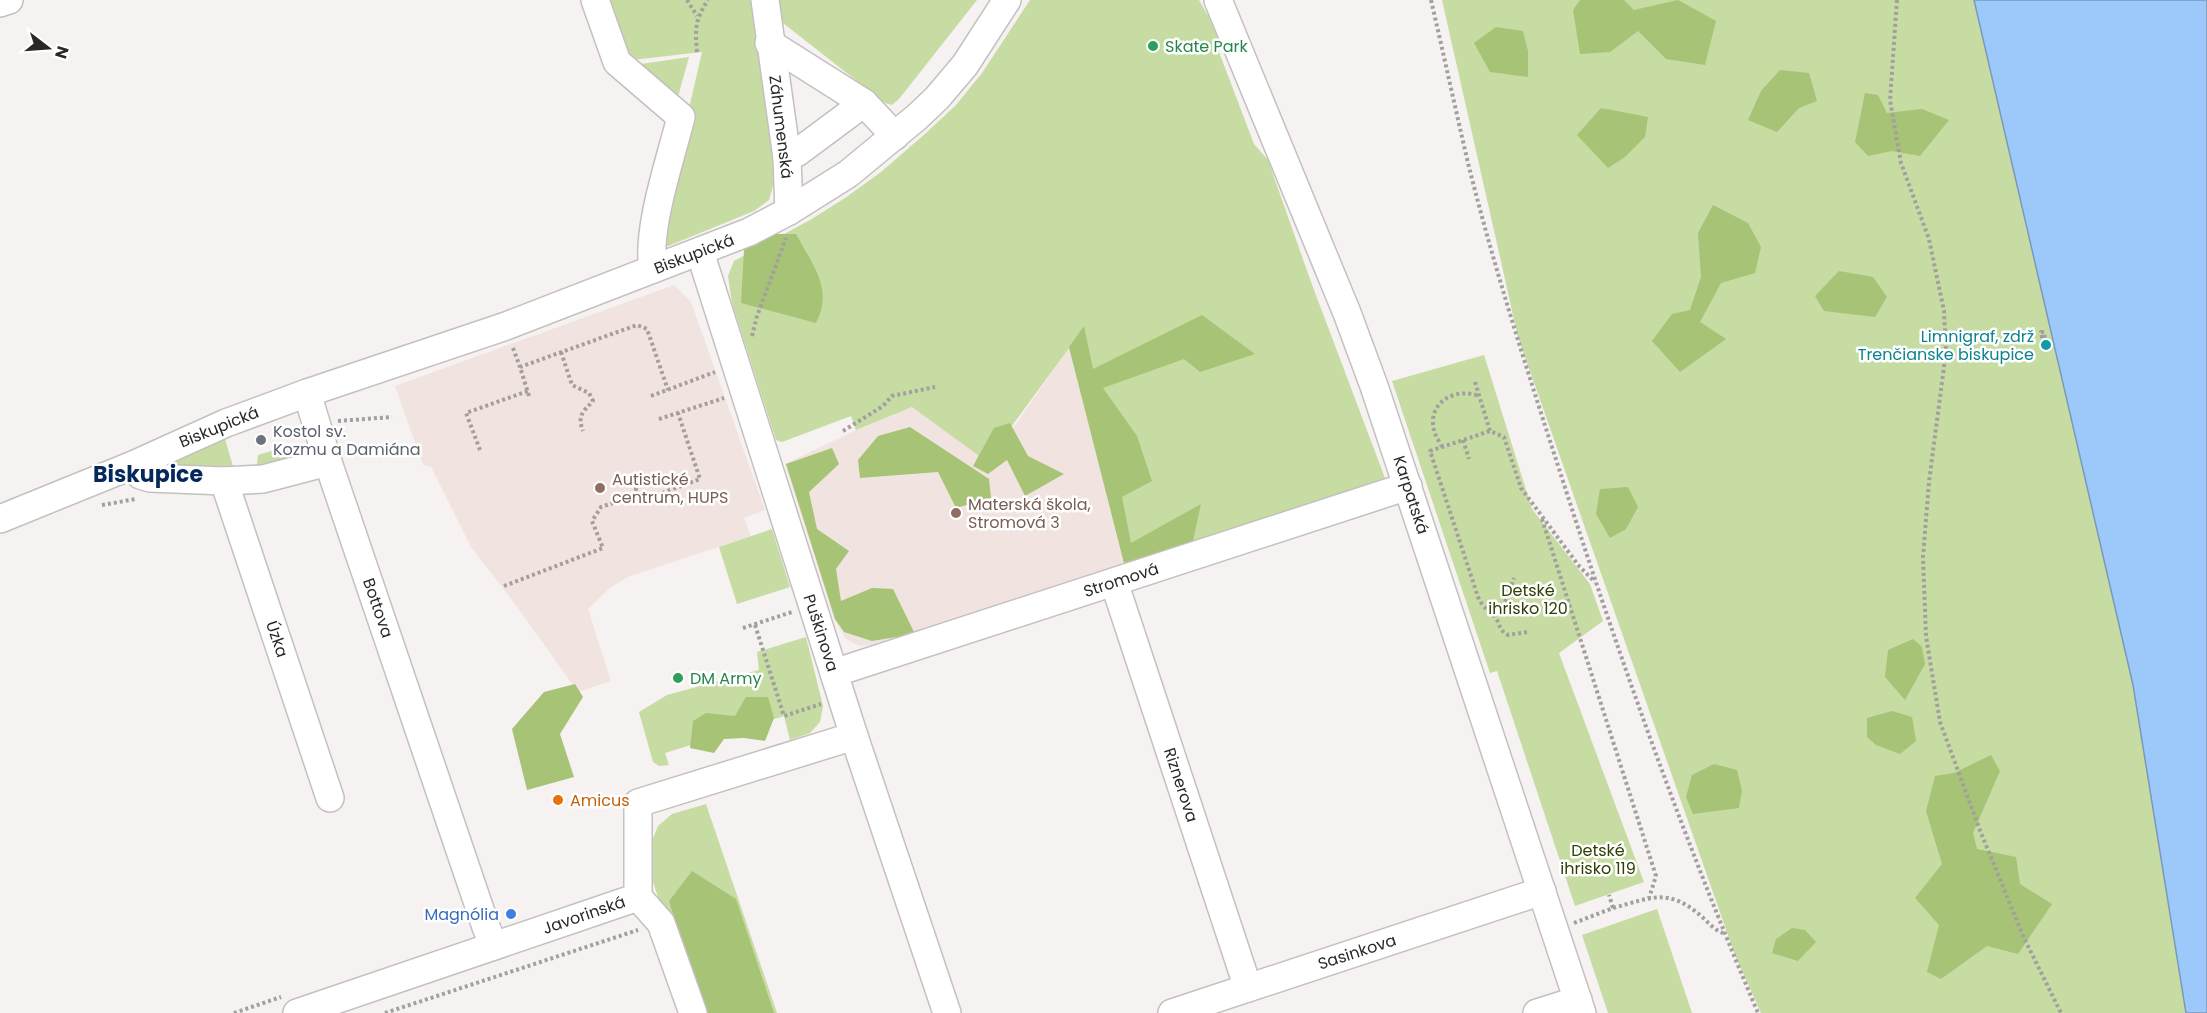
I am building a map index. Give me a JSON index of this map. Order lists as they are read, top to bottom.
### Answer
{
  "streets": {
    "street": [
      "Záhumenská",
      "Biskupická",
      "Karpatská",
      "Stromová",
      "Bottova",
      "Puškinova",
      "Úzka",
      "Riznerova",
      "Javorinská",
      "Sasinkova"
    ]
  },
  "crossings": [
    ["Záhumenská", "Biskupická"],
    ["Biskupická", "Puškinova"],
    ["Karpatská", "Stromová"],
    ["Karpatská", "Sasinkova"],
    ["Stromová", "Puškinova"],
    ["Stromová", "Riznerova"],
    ["Bottova", "Javorinská"],
    ["Puškinova", "Javorinská"],
    ["Riznerova", "Sasinkova"]
  ],
  "districts": ["Biskupice"],
  "parks": ["Detské ihrisko 120", "Detské ihrisko 119"],
  "places": [
    "Skate Park",
    "Limnigraf, zdrž Trenčianske biskupice",
    "Kostol sv. Kozmu a Damiána",
    "Autistické centrum, HUPS",
    "Materská škola, Stromová 3",
    "DM Army",
    "Amicus",
    "Magnólia"
  ],
  "north": "right"
}
